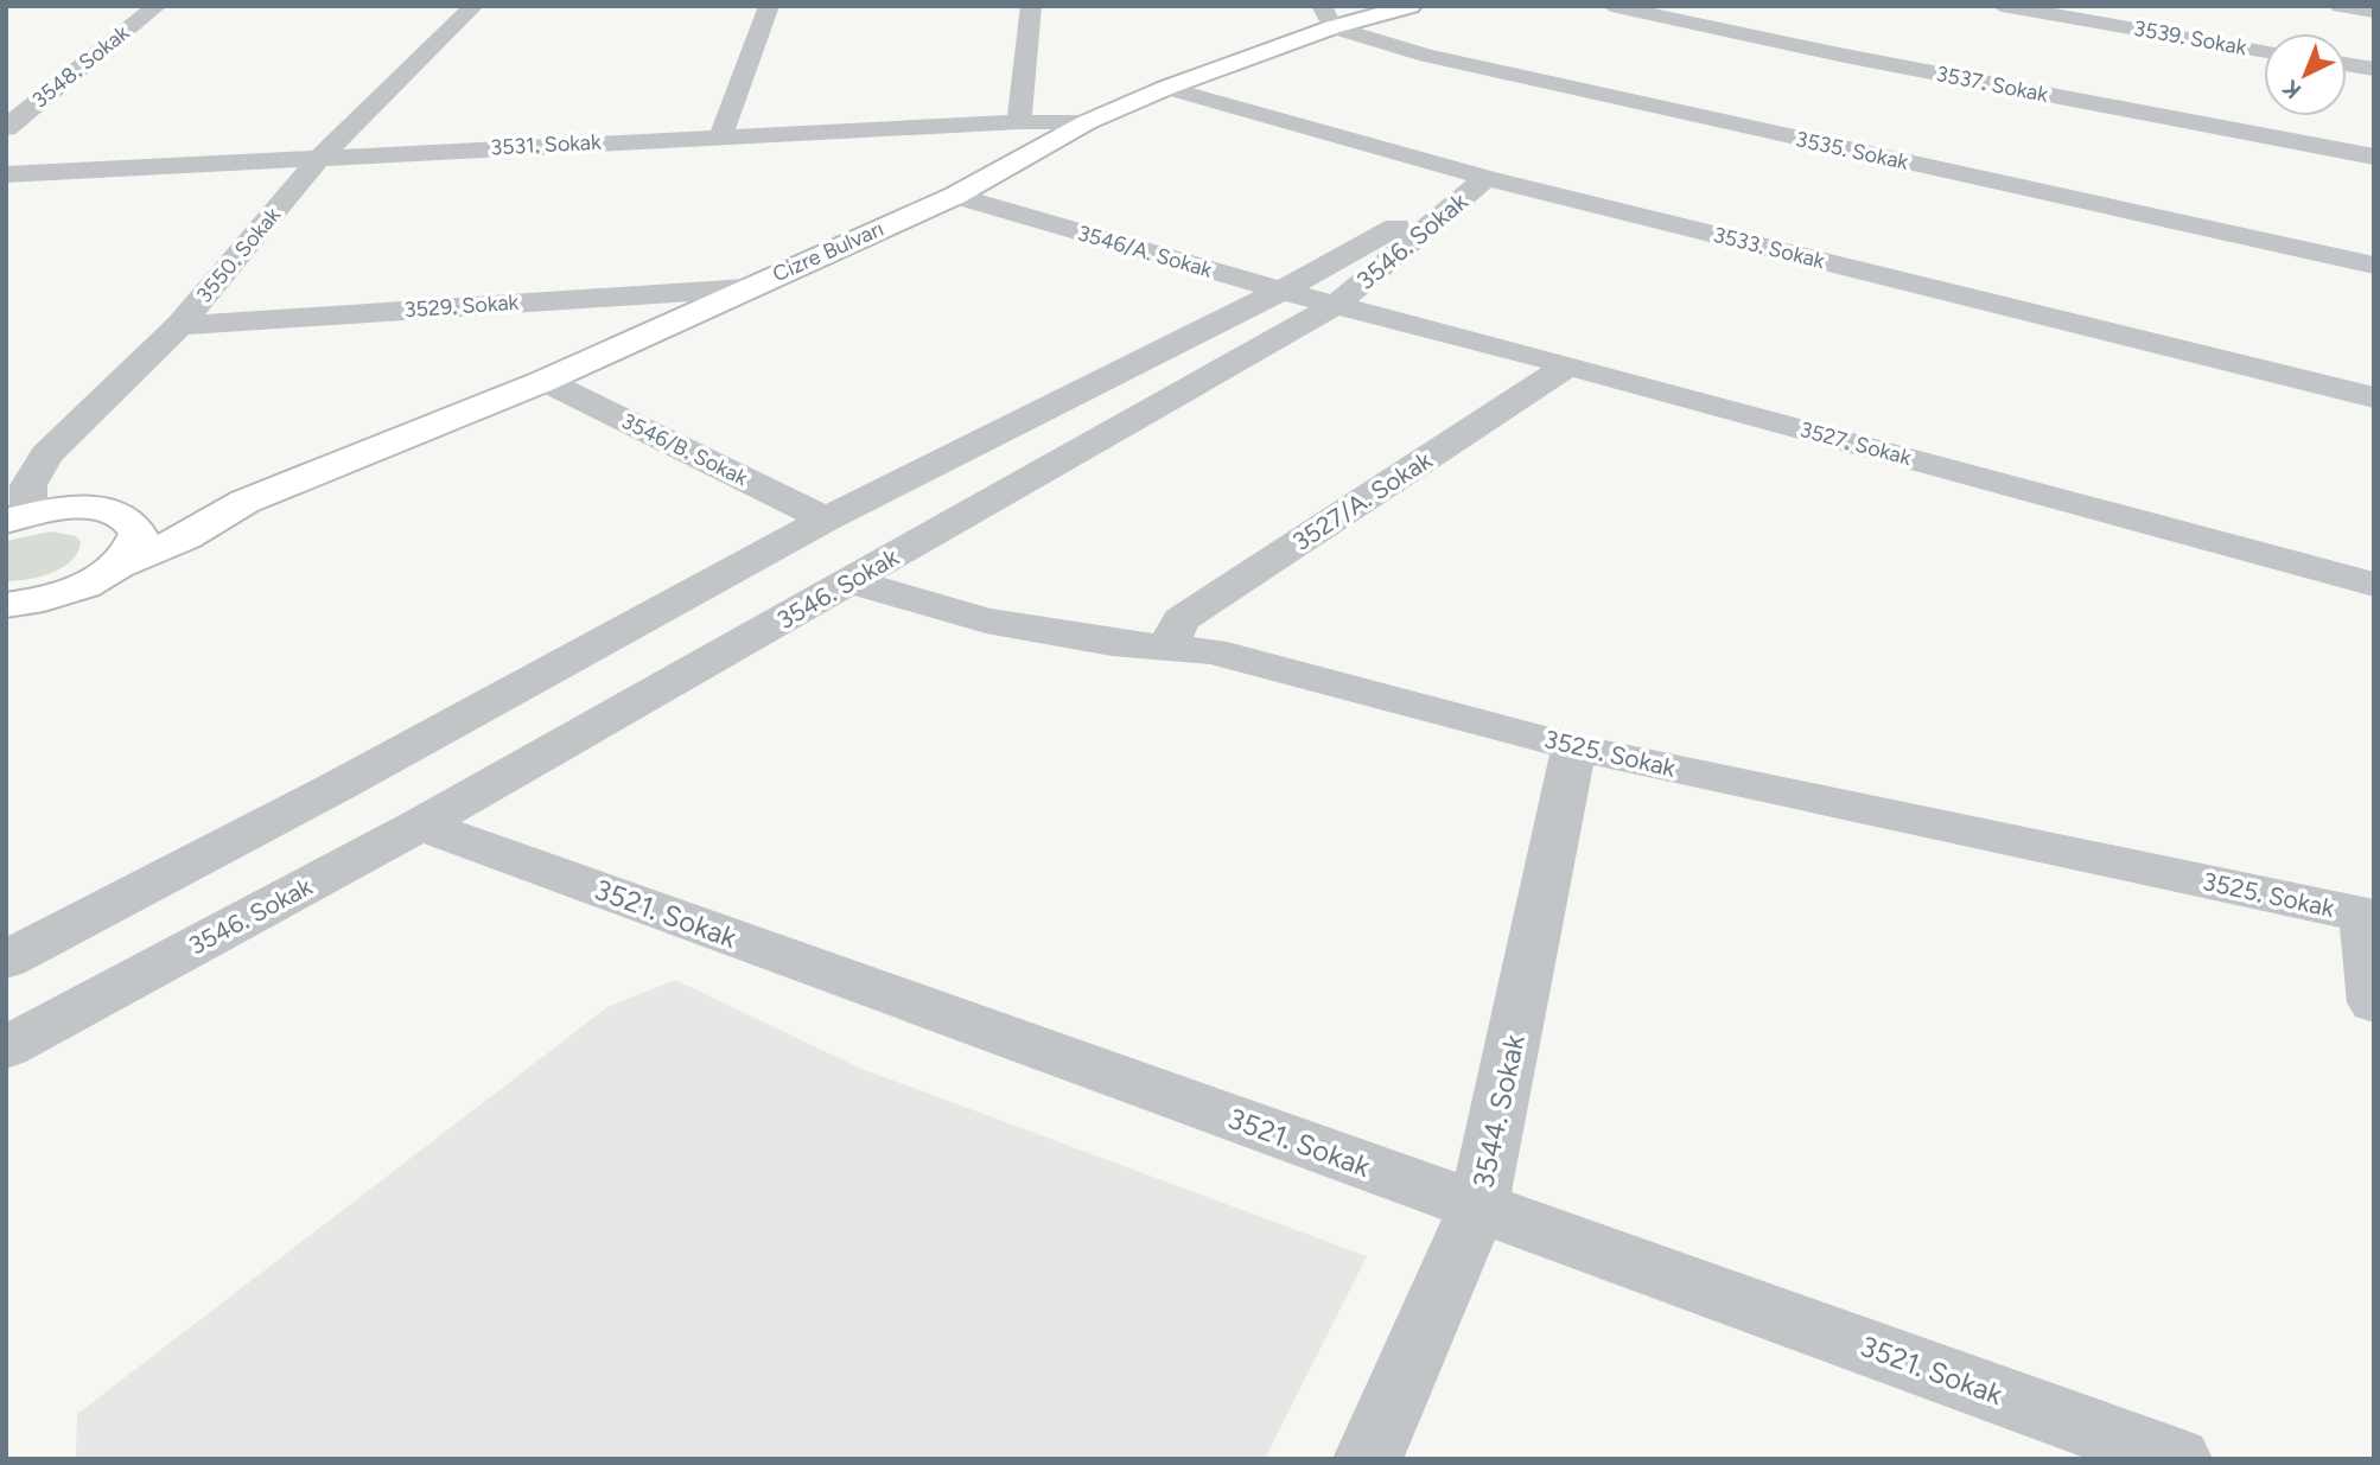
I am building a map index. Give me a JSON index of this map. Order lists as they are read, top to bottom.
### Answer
{
  "streets": {
    "main road": ["Cizre Bulvarı"],
    "street": [
      "3539. Sokak",
      "3548. Sokak",
      "3537. Sokak",
      "3531. Sokak",
      "3535. Sokak",
      "3546. Sokak",
      "3533. Sokak",
      "3546/A. Sokak",
      "3550. Sokak",
      "3529. Sokak",
      "3527. Sokak",
      "3546/B. Sokak",
      "3527/A. Sokak",
      "3525. Sokak",
      "3521. Sokak",
      "3544. Sokak"
    ]
  },
  "crossings": [
    ["3531. Sokak", "Cizre Bulvarı"],
    ["3531. Sokak", "3550. Sokak"],
    ["3535. Sokak", "Cizre Bulvarı"],
    ["3546. Sokak", "3533. Sokak"],
    ["3546. Sokak", "3546/A. Sokak"],
    ["3546. Sokak", "3527. Sokak"],
    ["3546. Sokak", "3546/B. Sokak"],
    ["3546. Sokak", "3525. Sokak"],
    ["3546. Sokak", "3521. Sokak"],
    ["3533. Sokak", "Cizre Bulvarı"],
    ["Cizre Bulvarı", "3546/A. Sokak"],
    ["Cizre Bulvarı", "3529. Sokak"],
    ["Cizre Bulvarı", "3546/B. Sokak"],
    ["3546/A. Sokak", "3527. Sokak"],
    ["3550. Sokak", "3529. Sokak"],
    ["3527. Sokak", "3527/A. Sokak"],
    ["3527/A. Sokak", "3525. Sokak"],
    ["3525. Sokak", "3544. Sokak"],
    ["3521. Sokak", "3544. Sokak"]
  ],
  "north": "bottom left"
}
